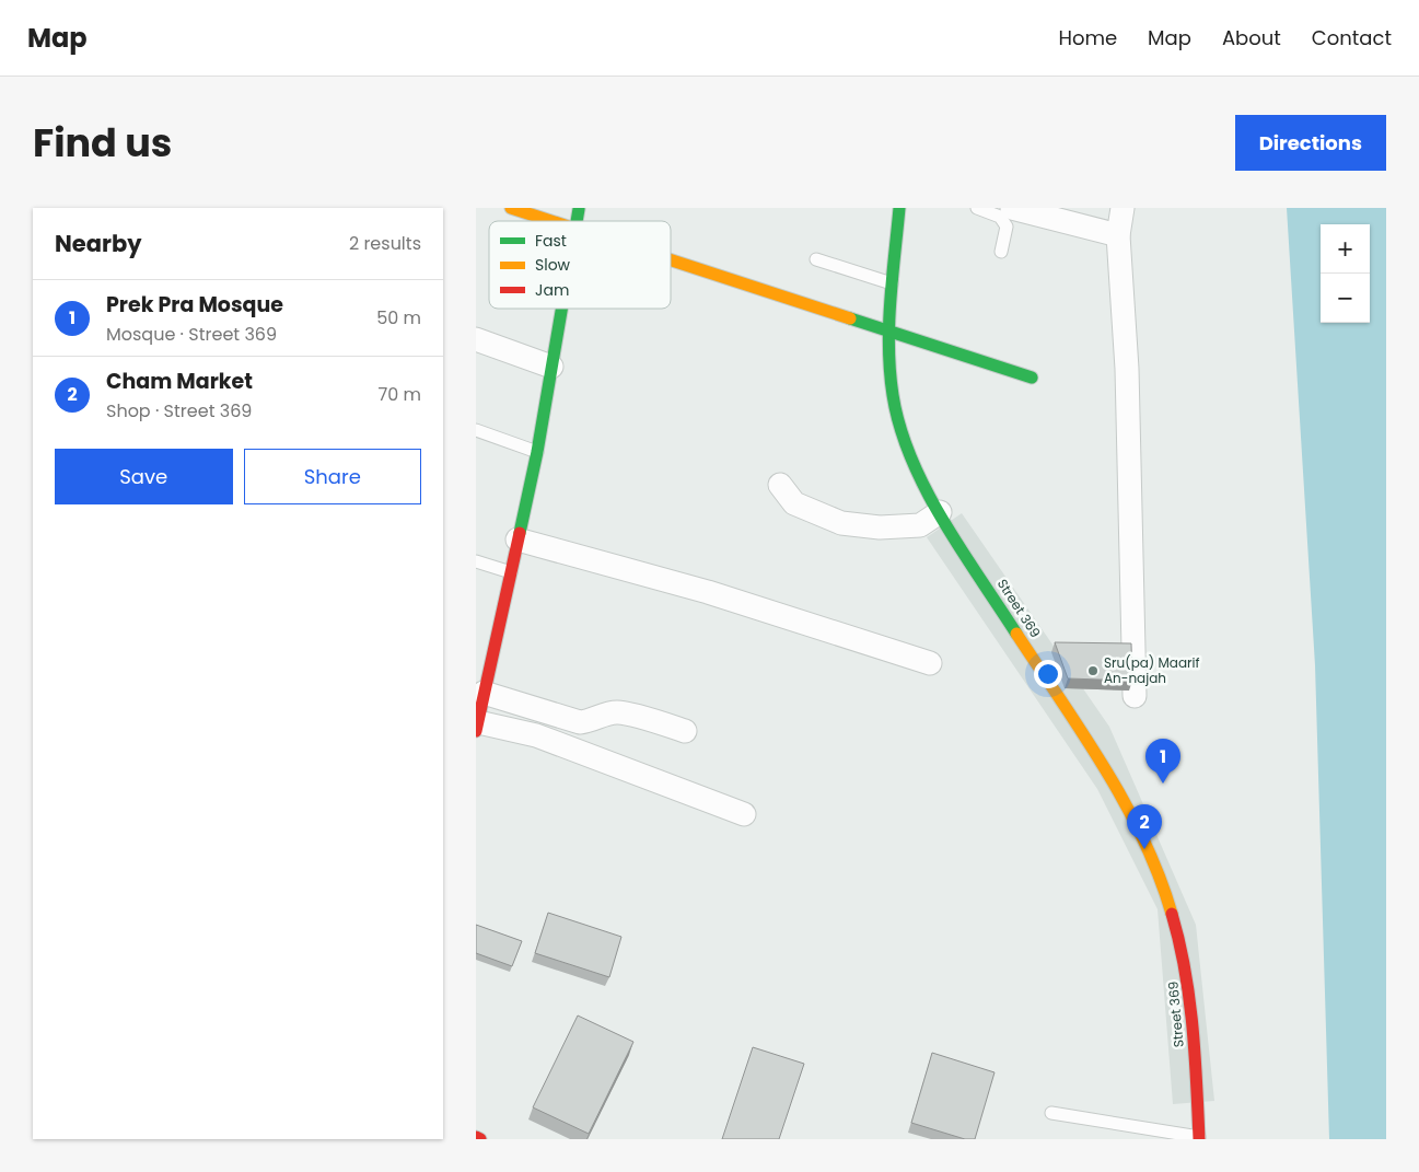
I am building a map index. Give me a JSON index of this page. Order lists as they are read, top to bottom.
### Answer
{
  "streets": {
    "street": ["Street 369"]
  },
  "places": ["Sru(pa) Maarif An-najah"],
  "legend": ["Fast", "Slow", "Jam"],
  "page": {
    "header": "Map",
    "nav": [
      "Home",
      "Map",
      "About",
      "Contact"
    ],
    "title": "Find us",
    "buttons": [
      "Directions",
      ["Save", "Share"]
    ],
    "heading": ["Nearby", "2 results"],
    "map_buttons": ["+", "−"],
    "list": [
      {
        "mark": "1",
        "name": "Prek Pra Mosque",
        "note": "Mosque · Street 369",
        "value": "50 m"
      },
      {
        "mark": "2",
        "name": "Cham Market",
        "note": "Shop · Street 369",
        "value": "70 m"
      }
    ],
    "pins": ["1", "2"]
  }
}
